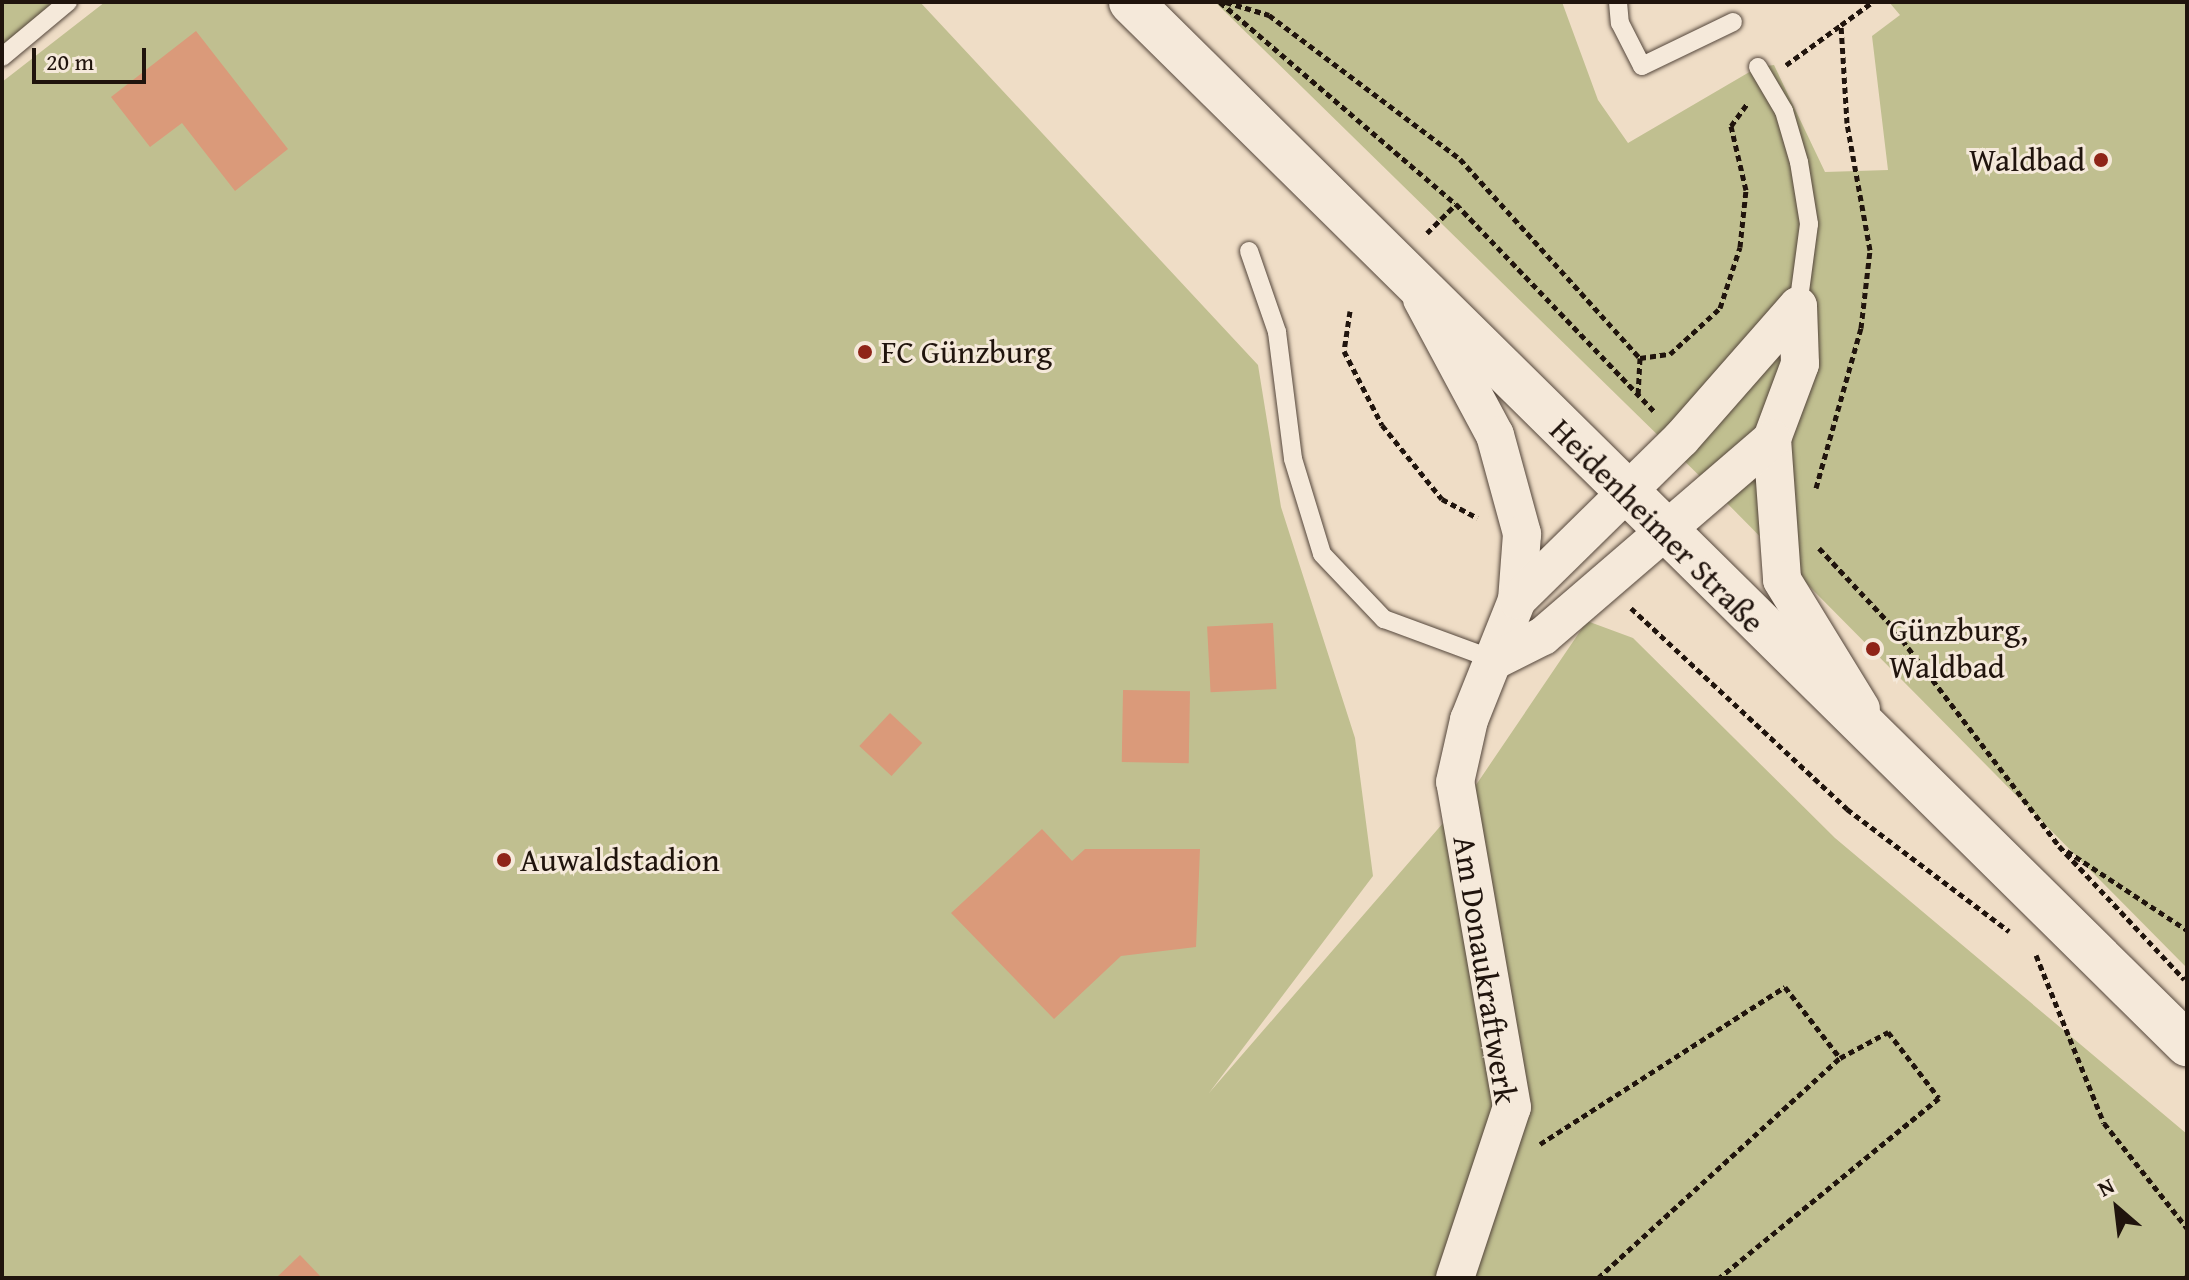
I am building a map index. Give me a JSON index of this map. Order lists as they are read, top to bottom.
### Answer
{
  "streets": {
    "main road": ["Heidenheimer Straße"],
    "street": ["Am Donaukraftwerk"]
  },
  "crossings": [
    ["Heidenheimer Straße", "Am Donaukraftwerk"]
  ],
  "places": [
    "Waldbad",
    "FC Günzburg",
    "Günzburg, Waldbad",
    "Auwaldstadion"
  ],
  "scale_bar": "20 m",
  "north": "top left"
}
